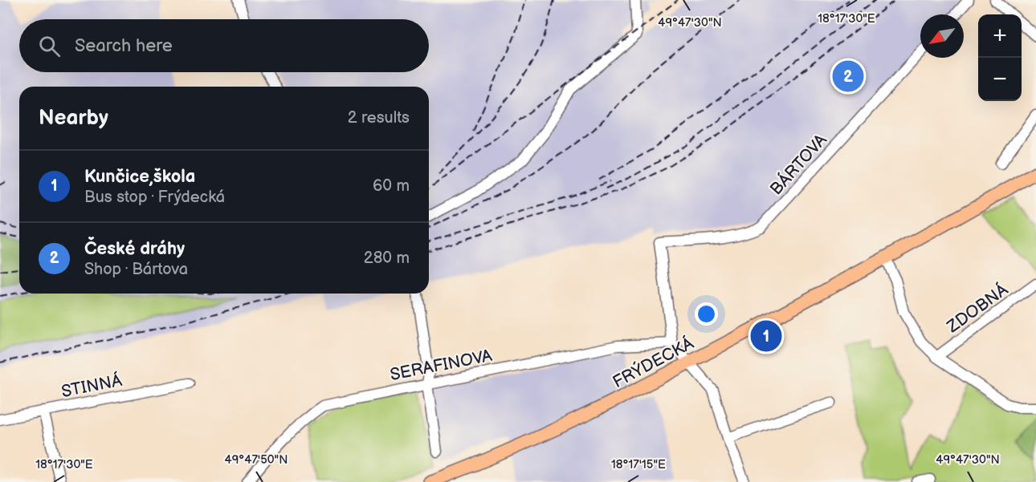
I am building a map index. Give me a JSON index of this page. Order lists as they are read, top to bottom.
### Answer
{
  "streets": {
    "main road": ["FRÝDECKÁ"],
    "street": [
      "BÁRTOVA",
      "ZDOBNÁ",
      "SERAFINOVA",
      "STINNÁ"
    ]
  },
  "crossings": [
    ["BÁRTOVA", "SERAFINOVA"]
  ],
  "north": "bottom left",
  "page": {
    "map_buttons": ["+", "−"],
    "search": "Search here",
    "pins": ["2", "1"],
    "heading": ["Nearby", "2 results"],
    "list": [
      {
        "mark": "1",
        "name": "Kunčice,škola",
        "note": "Bus stop · Frýdecká",
        "value": "60 m"
      },
      {
        "mark": "2",
        "name": "České dráhy",
        "note": "Shop · Bártova",
        "value": "280 m"
      }
    ]
  },
  "coordinates": [
    "18°17'30\"E",
    "49°47'30\"N",
    "49°47'50\"N",
    "18°17'15\"E"
  ]
}
